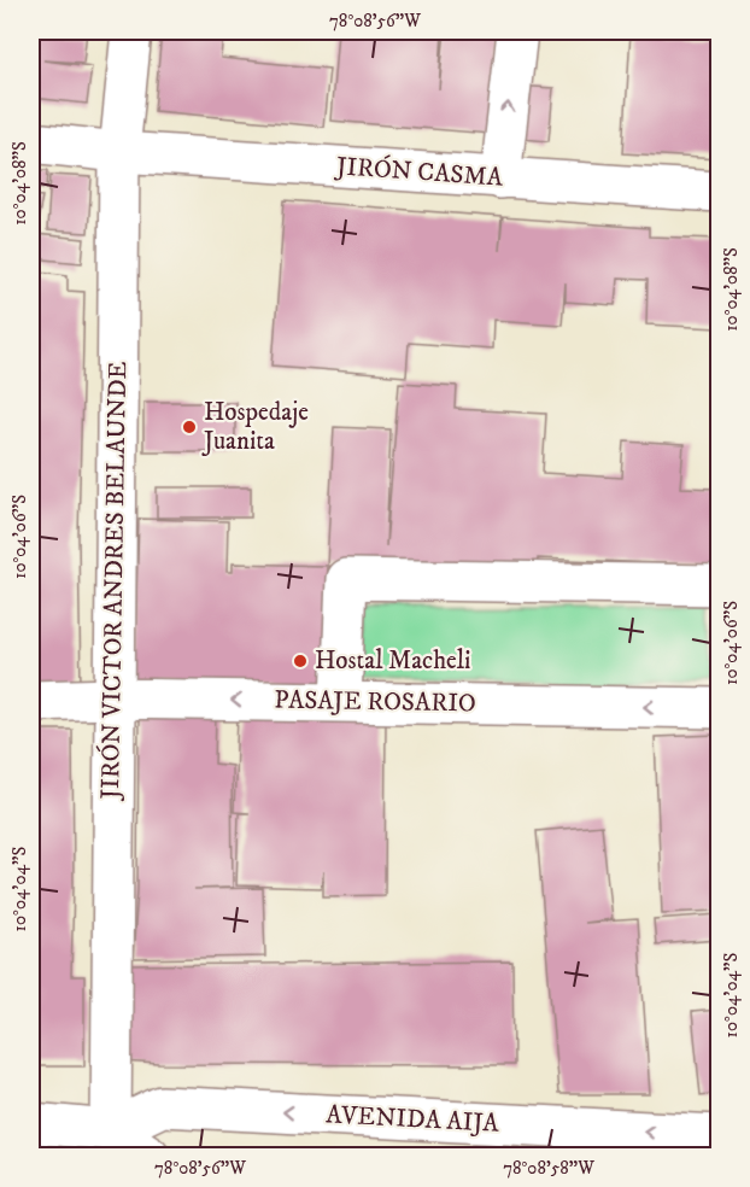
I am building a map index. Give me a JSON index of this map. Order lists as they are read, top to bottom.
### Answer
{
  "streets": {
    "street": [
      "JIRÓN CASMA",
      "JIRÓN VICTOR ANDRES BELAUNDE",
      "PASAJE ROSARIO",
      "AVENIDA AIJA"
    ]
  },
  "crossings": [
    ["JIRÓN CASMA", "JIRÓN VICTOR ANDRES BELAUNDE"],
    ["JIRÓN VICTOR ANDRES BELAUNDE", "PASAJE ROSARIO"],
    ["JIRÓN VICTOR ANDRES BELAUNDE", "AVENIDA AIJA"]
  ],
  "one_way": ["PASAJE ROSARIO", "AVENIDA AIJA"],
  "places": ["Hospedaje Juanita", "Hostal Macheli"],
  "coordinates": [
    "78°08'56\"W",
    "10°04'08\"S",
    "10°04'06\"S",
    "10°04'04\"S",
    "78°08'58\"W"
  ]
}
